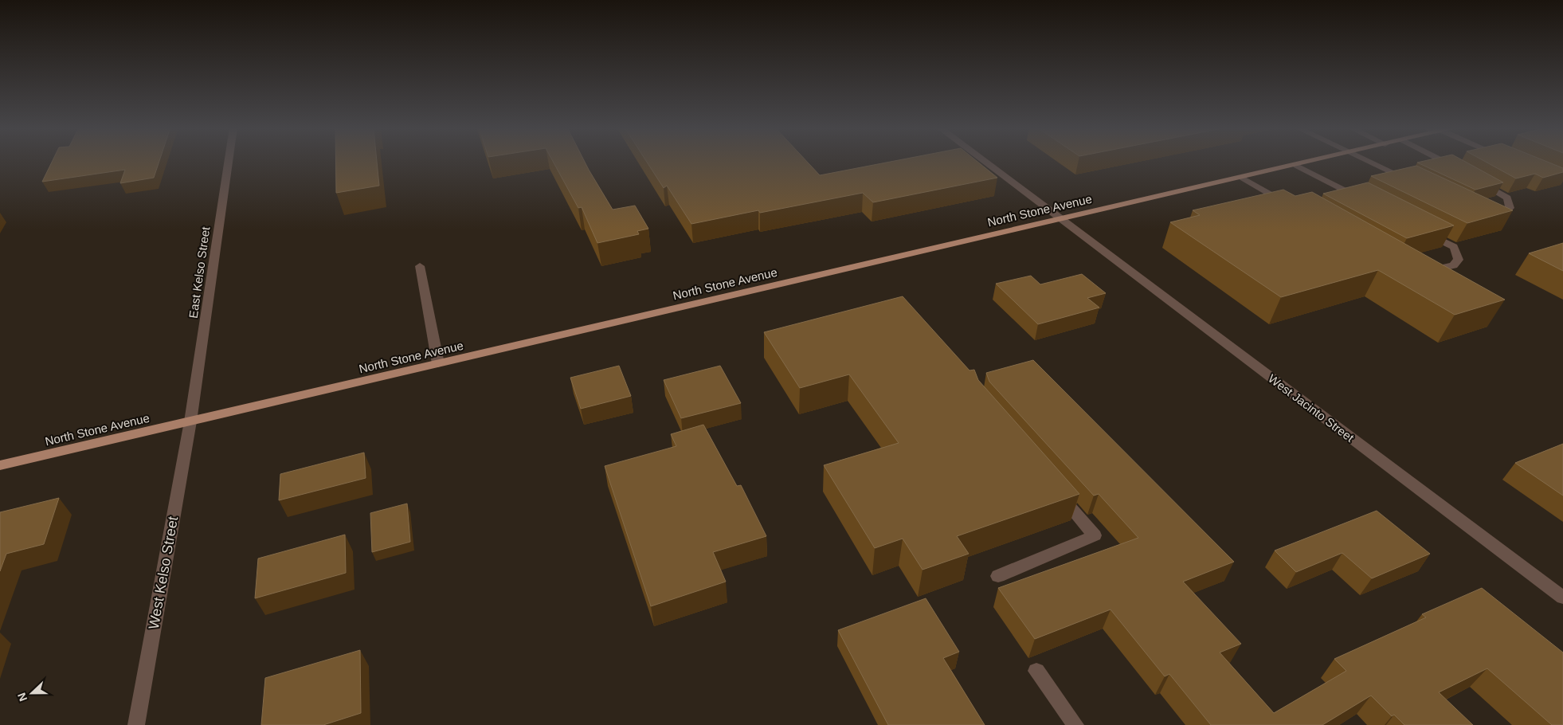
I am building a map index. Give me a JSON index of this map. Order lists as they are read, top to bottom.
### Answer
{
  "streets": {
    "main road": ["North Stone Avenue"],
    "street": ["East Kelso Street", "West Jacinto Street", "West Kelso Street"]
  },
  "crossings": [
    ["North Stone Avenue", "East Kelso Street"],
    ["North Stone Avenue", "West Jacinto Street"],
    ["North Stone Avenue", "West Kelso Street"],
    ["East Kelso Street", "West Kelso Street"]
  ],
  "north": "left"
}
